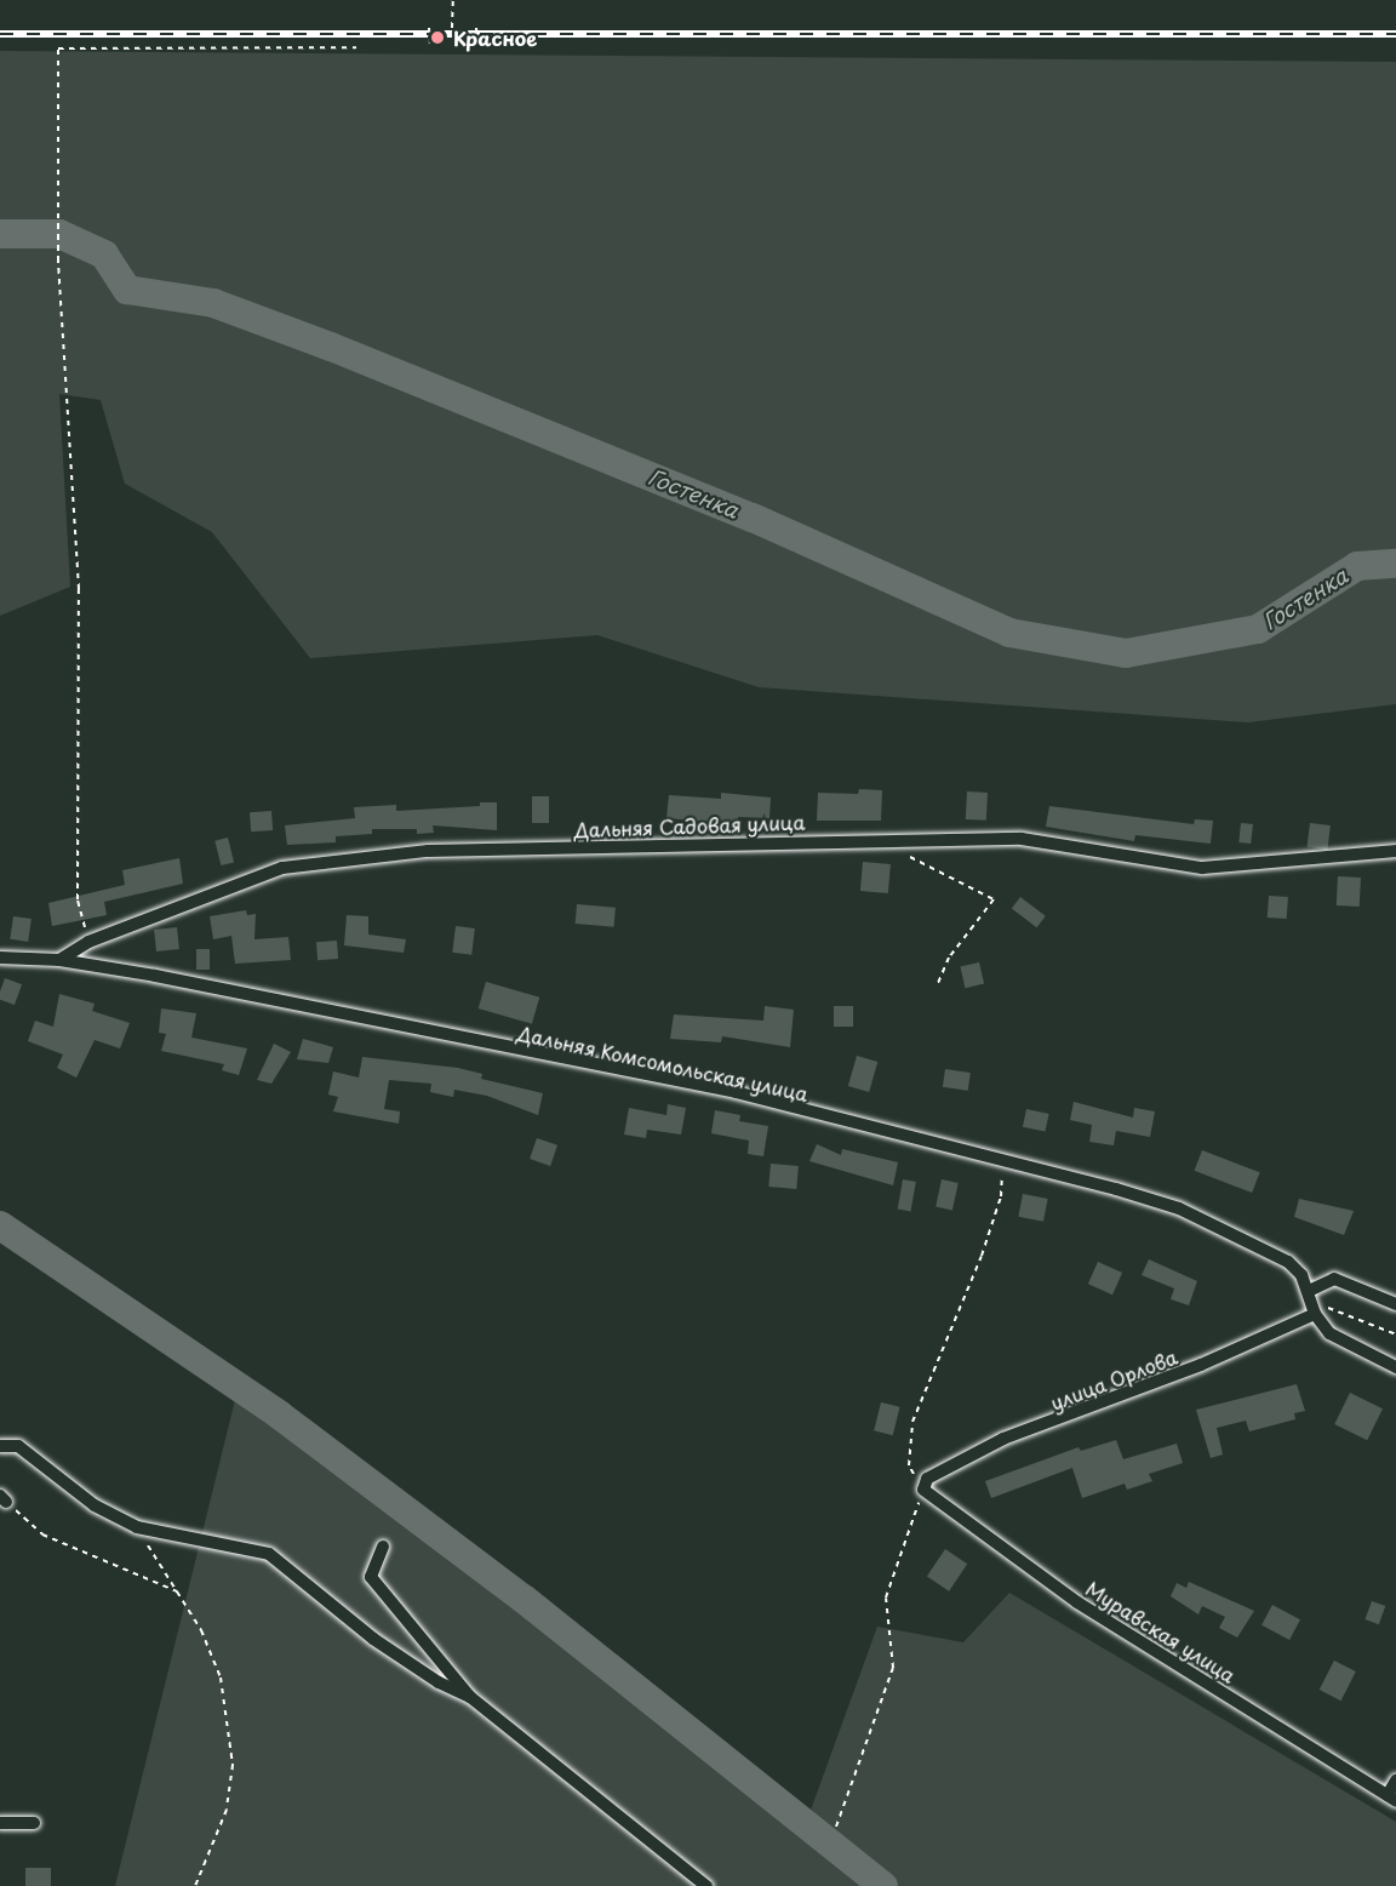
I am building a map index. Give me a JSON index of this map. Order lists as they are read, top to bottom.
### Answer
{
  "streets": {
    "street": [
      "Дальняя Садовая улица",
      "Дальняя Комсомольская улица",
      "улица Орлова",
      "Муравская улица"
    ]
  },
  "crossings": [
    ["Дальняя Садовая улица", "Дальняя Комсомольская улица"],
    ["Дальняя Комсомольская улица", "улица Орлова"],
    ["улица Орлова", "Муравская улица"]
  ],
  "water": ["Гостенка"],
  "places": ["Красное"]
}
